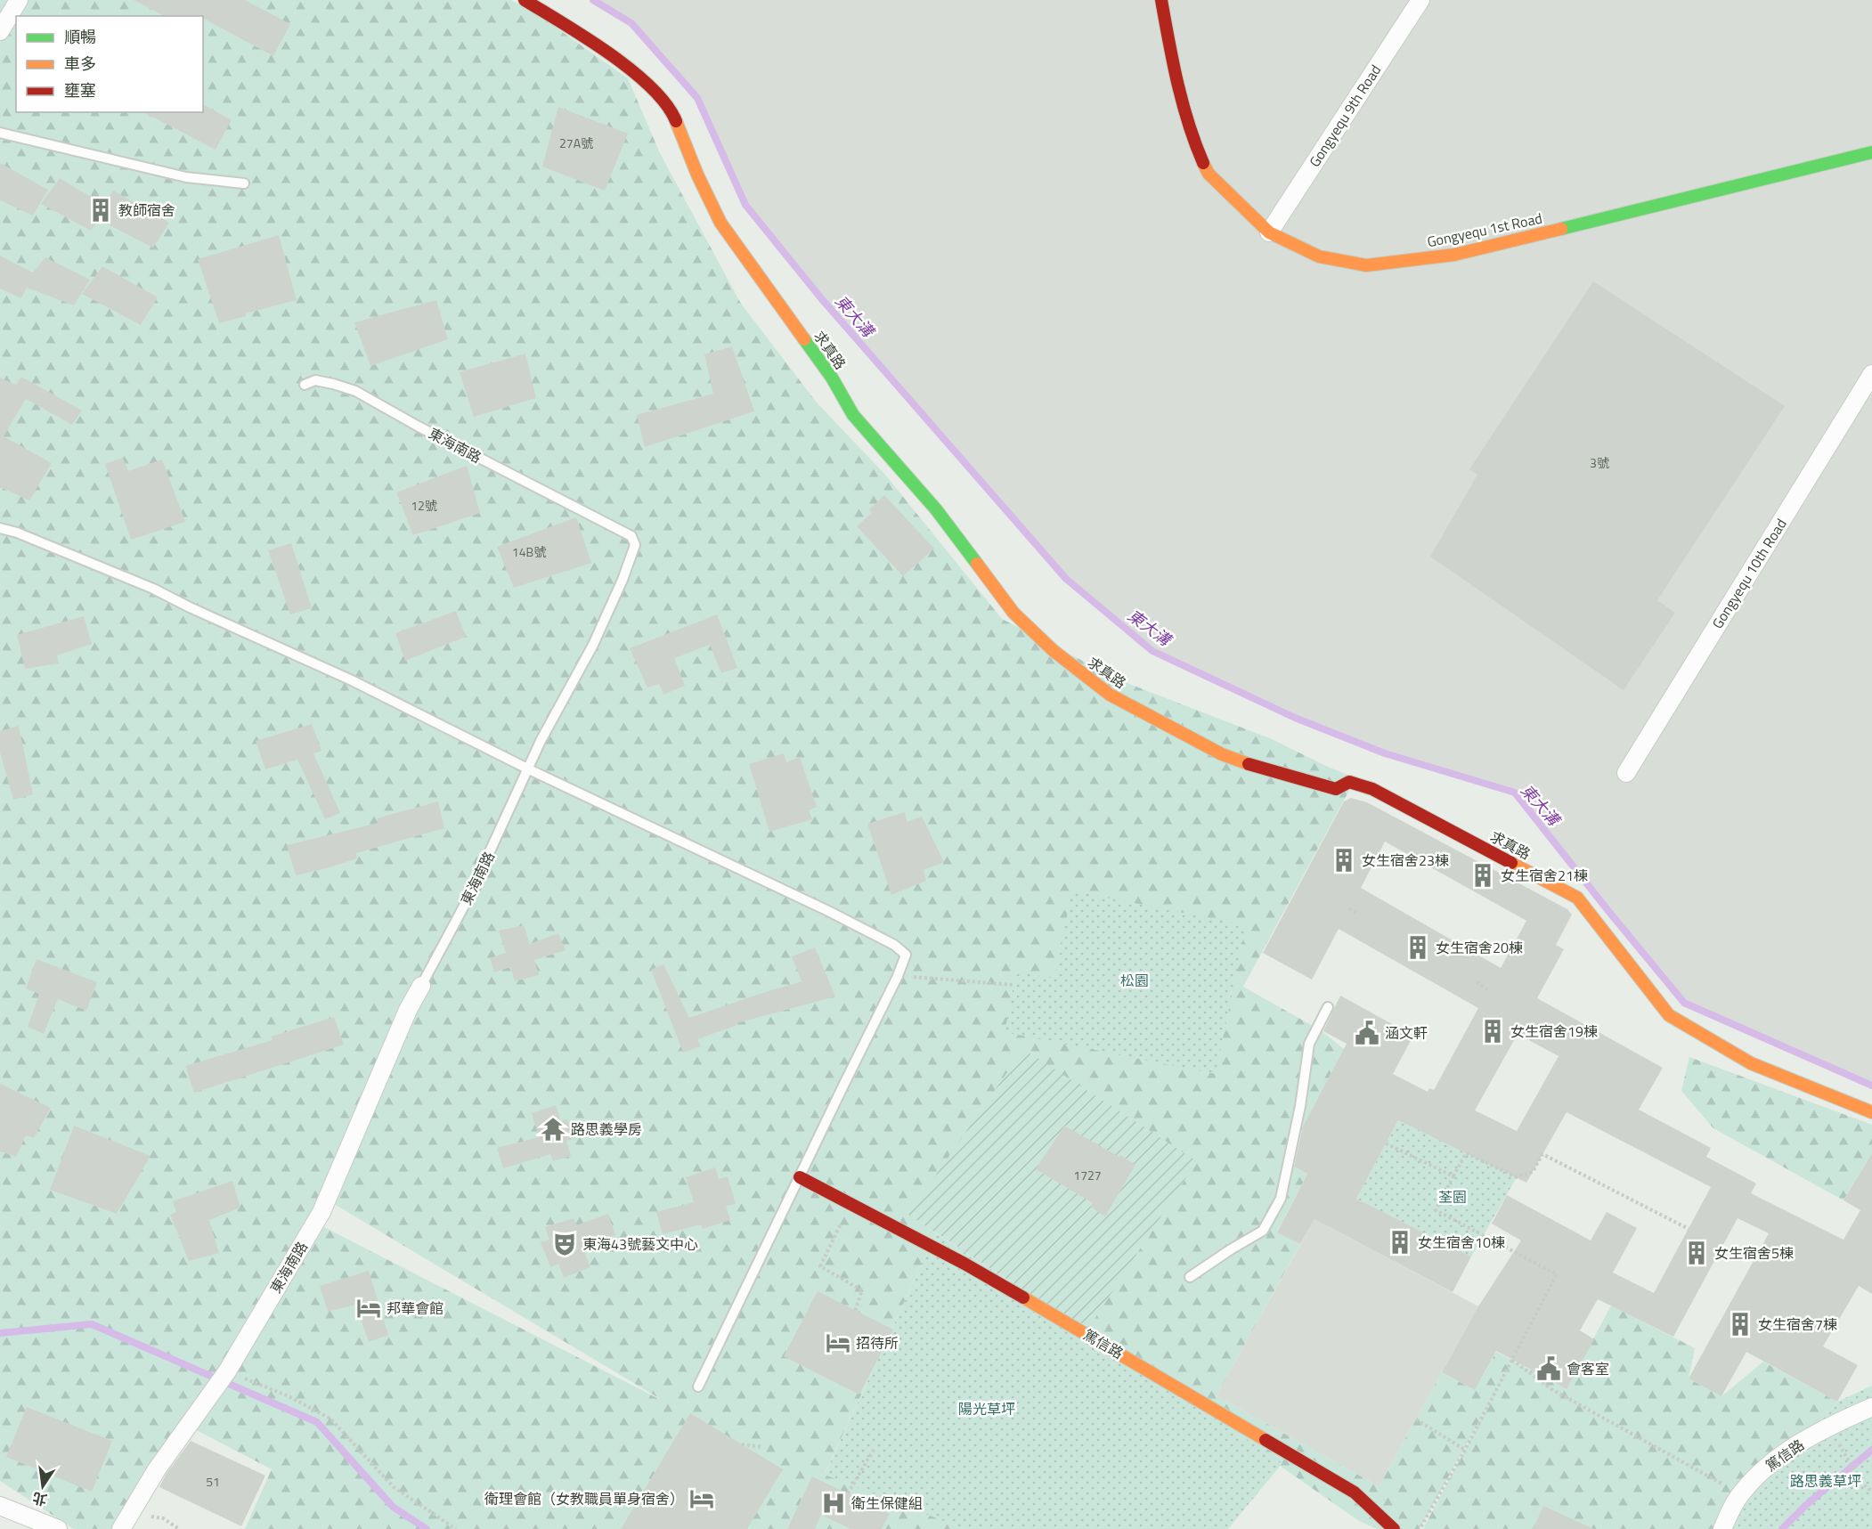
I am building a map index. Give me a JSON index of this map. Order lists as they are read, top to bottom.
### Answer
{
  "streets": {
    "street": [
      "Gongyequ 9th Road",
      "Gongyequ 1st Road",
      "求真路",
      "東海南路",
      "Gongyequ 10th Road",
      "篤信路"
    ]
  },
  "crossings": [
    ["Gongyequ 9th Road", "Gongyequ 1st Road"]
  ],
  "water": ["東大溝"],
  "parks": [
    "松園",
    "荃園",
    "陽光草坪",
    "路思義草坪"
  ],
  "places": {
    "building": [
      "教師宿舍",
      "女生宿舍23棟",
      "女生宿舍21棟",
      "女生宿舍20棟",
      "女生宿舍19棟",
      "女生宿舍10棟",
      "女生宿舍5棟",
      "女生宿舍7棟"
    ],
    "public building": ["涵文軒", "會客室"],
    "temple": ["路思義學房"],
    "theatre": ["東海43號藝文中心"],
    "hotel": ["邦華會館", "招待所", "衛理會館（女教職員單身宿舍）"],
    "hospital": ["衛生保健組"]
  },
  "house_numbers": [
    "27A號",
    "3號",
    "12號",
    "14B號",
    "1727",
    "51"
  ],
  "legend": ["順暢", "車多", "壅塞"],
  "north": "bottom"
}
